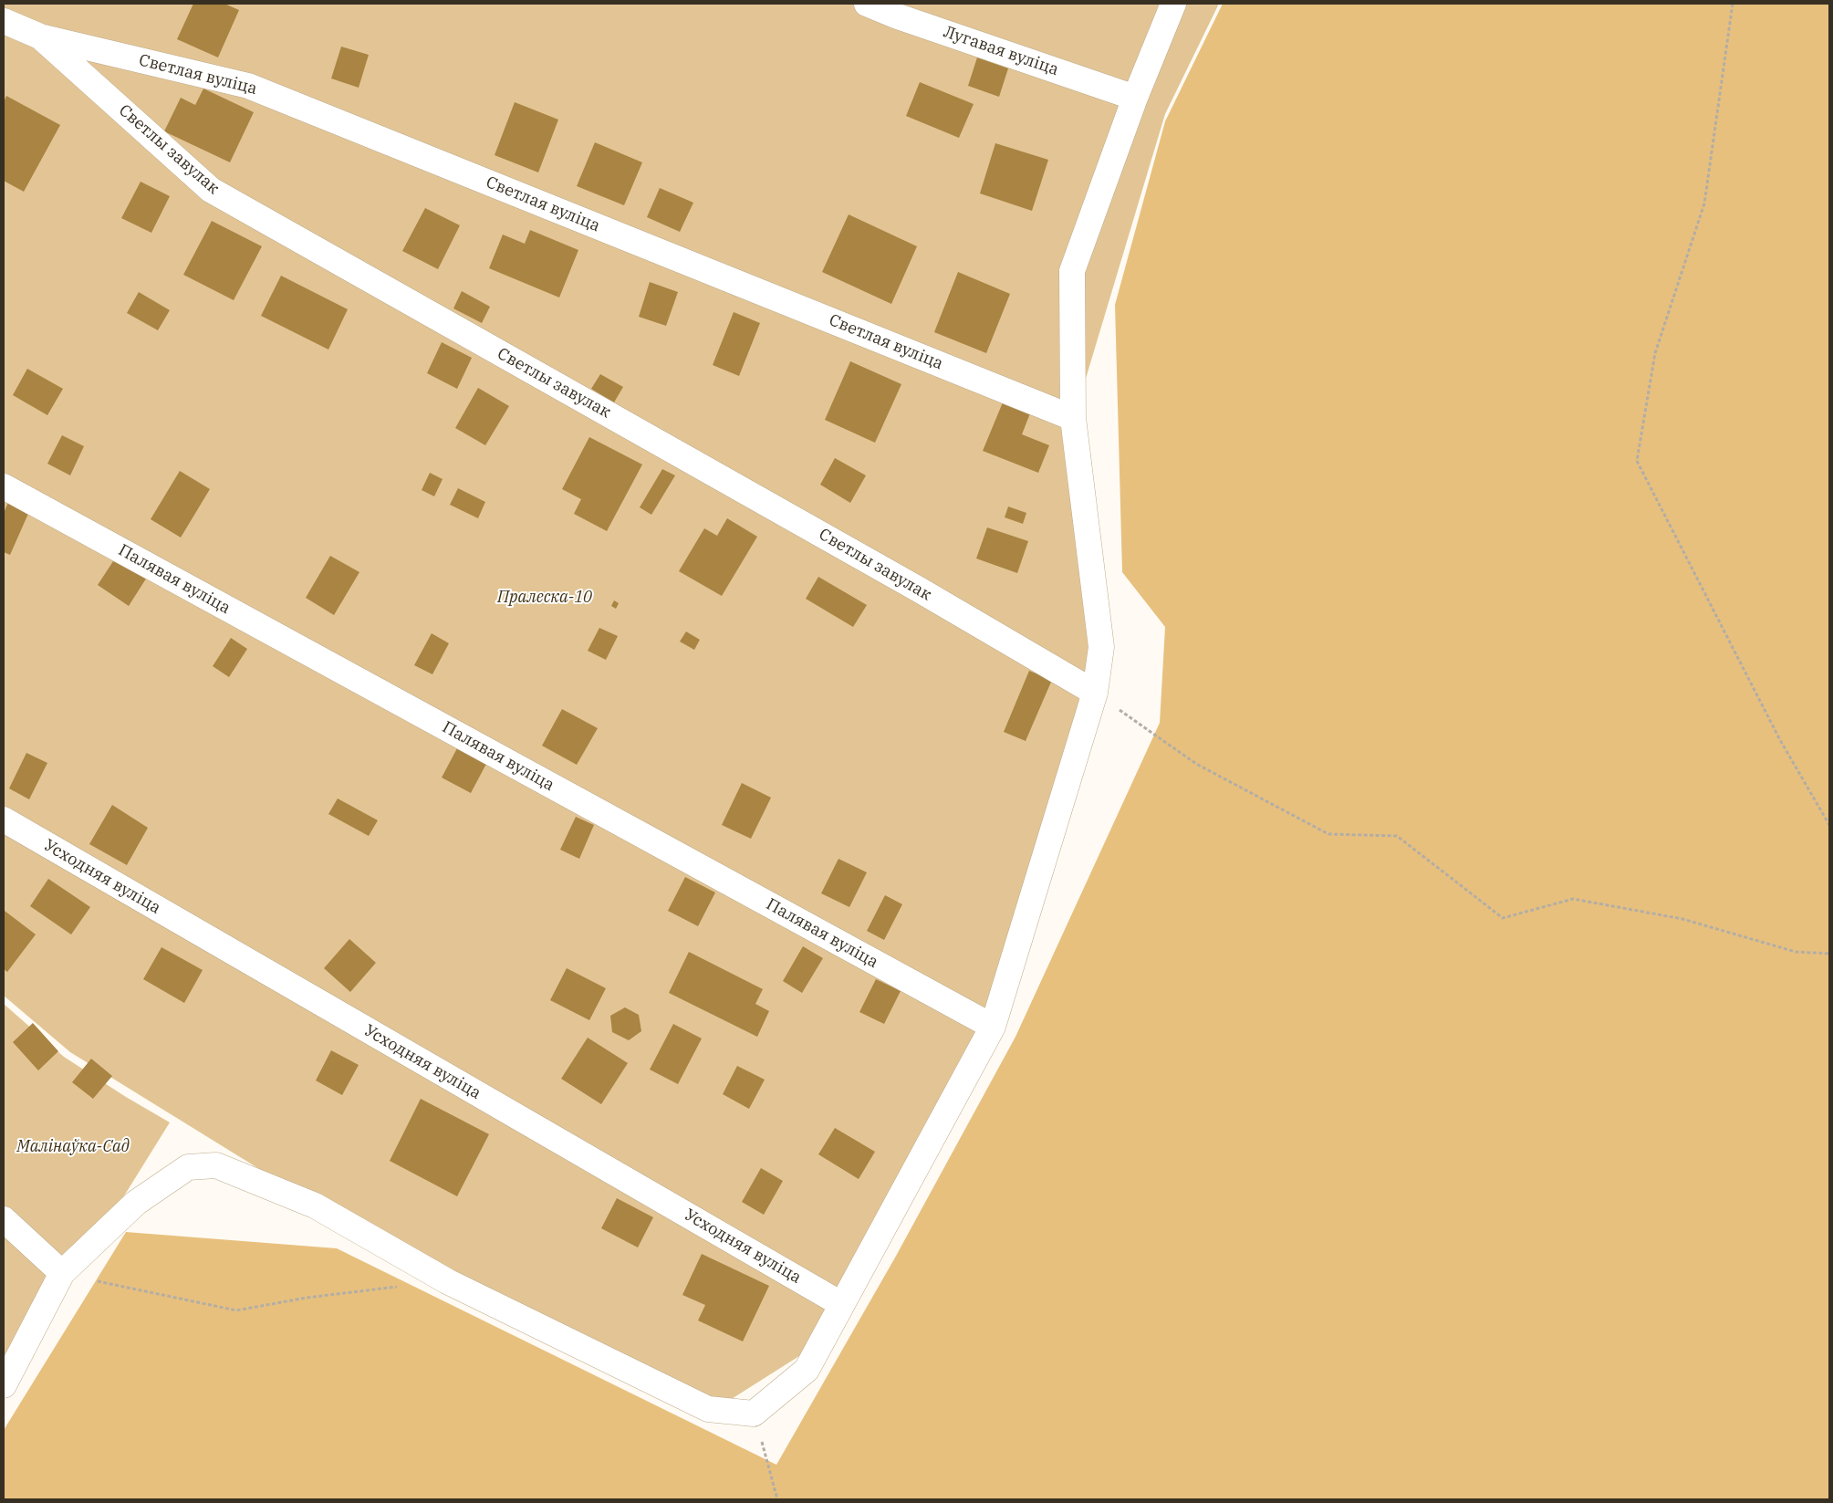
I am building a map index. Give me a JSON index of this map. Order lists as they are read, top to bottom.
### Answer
{
  "streets": {
    "street": [
      "Лугавая вуліца",
      "Светлая вуліца",
      "Светлы завулак",
      "Палявая вуліца",
      "Усходняя вуліца"
    ]
  },
  "crossings": [
    ["Светлая вуліца", "Светлы завулак"]
  ],
  "parks": ["Пралеска-10", "Малінаўка-Сад"]
}
